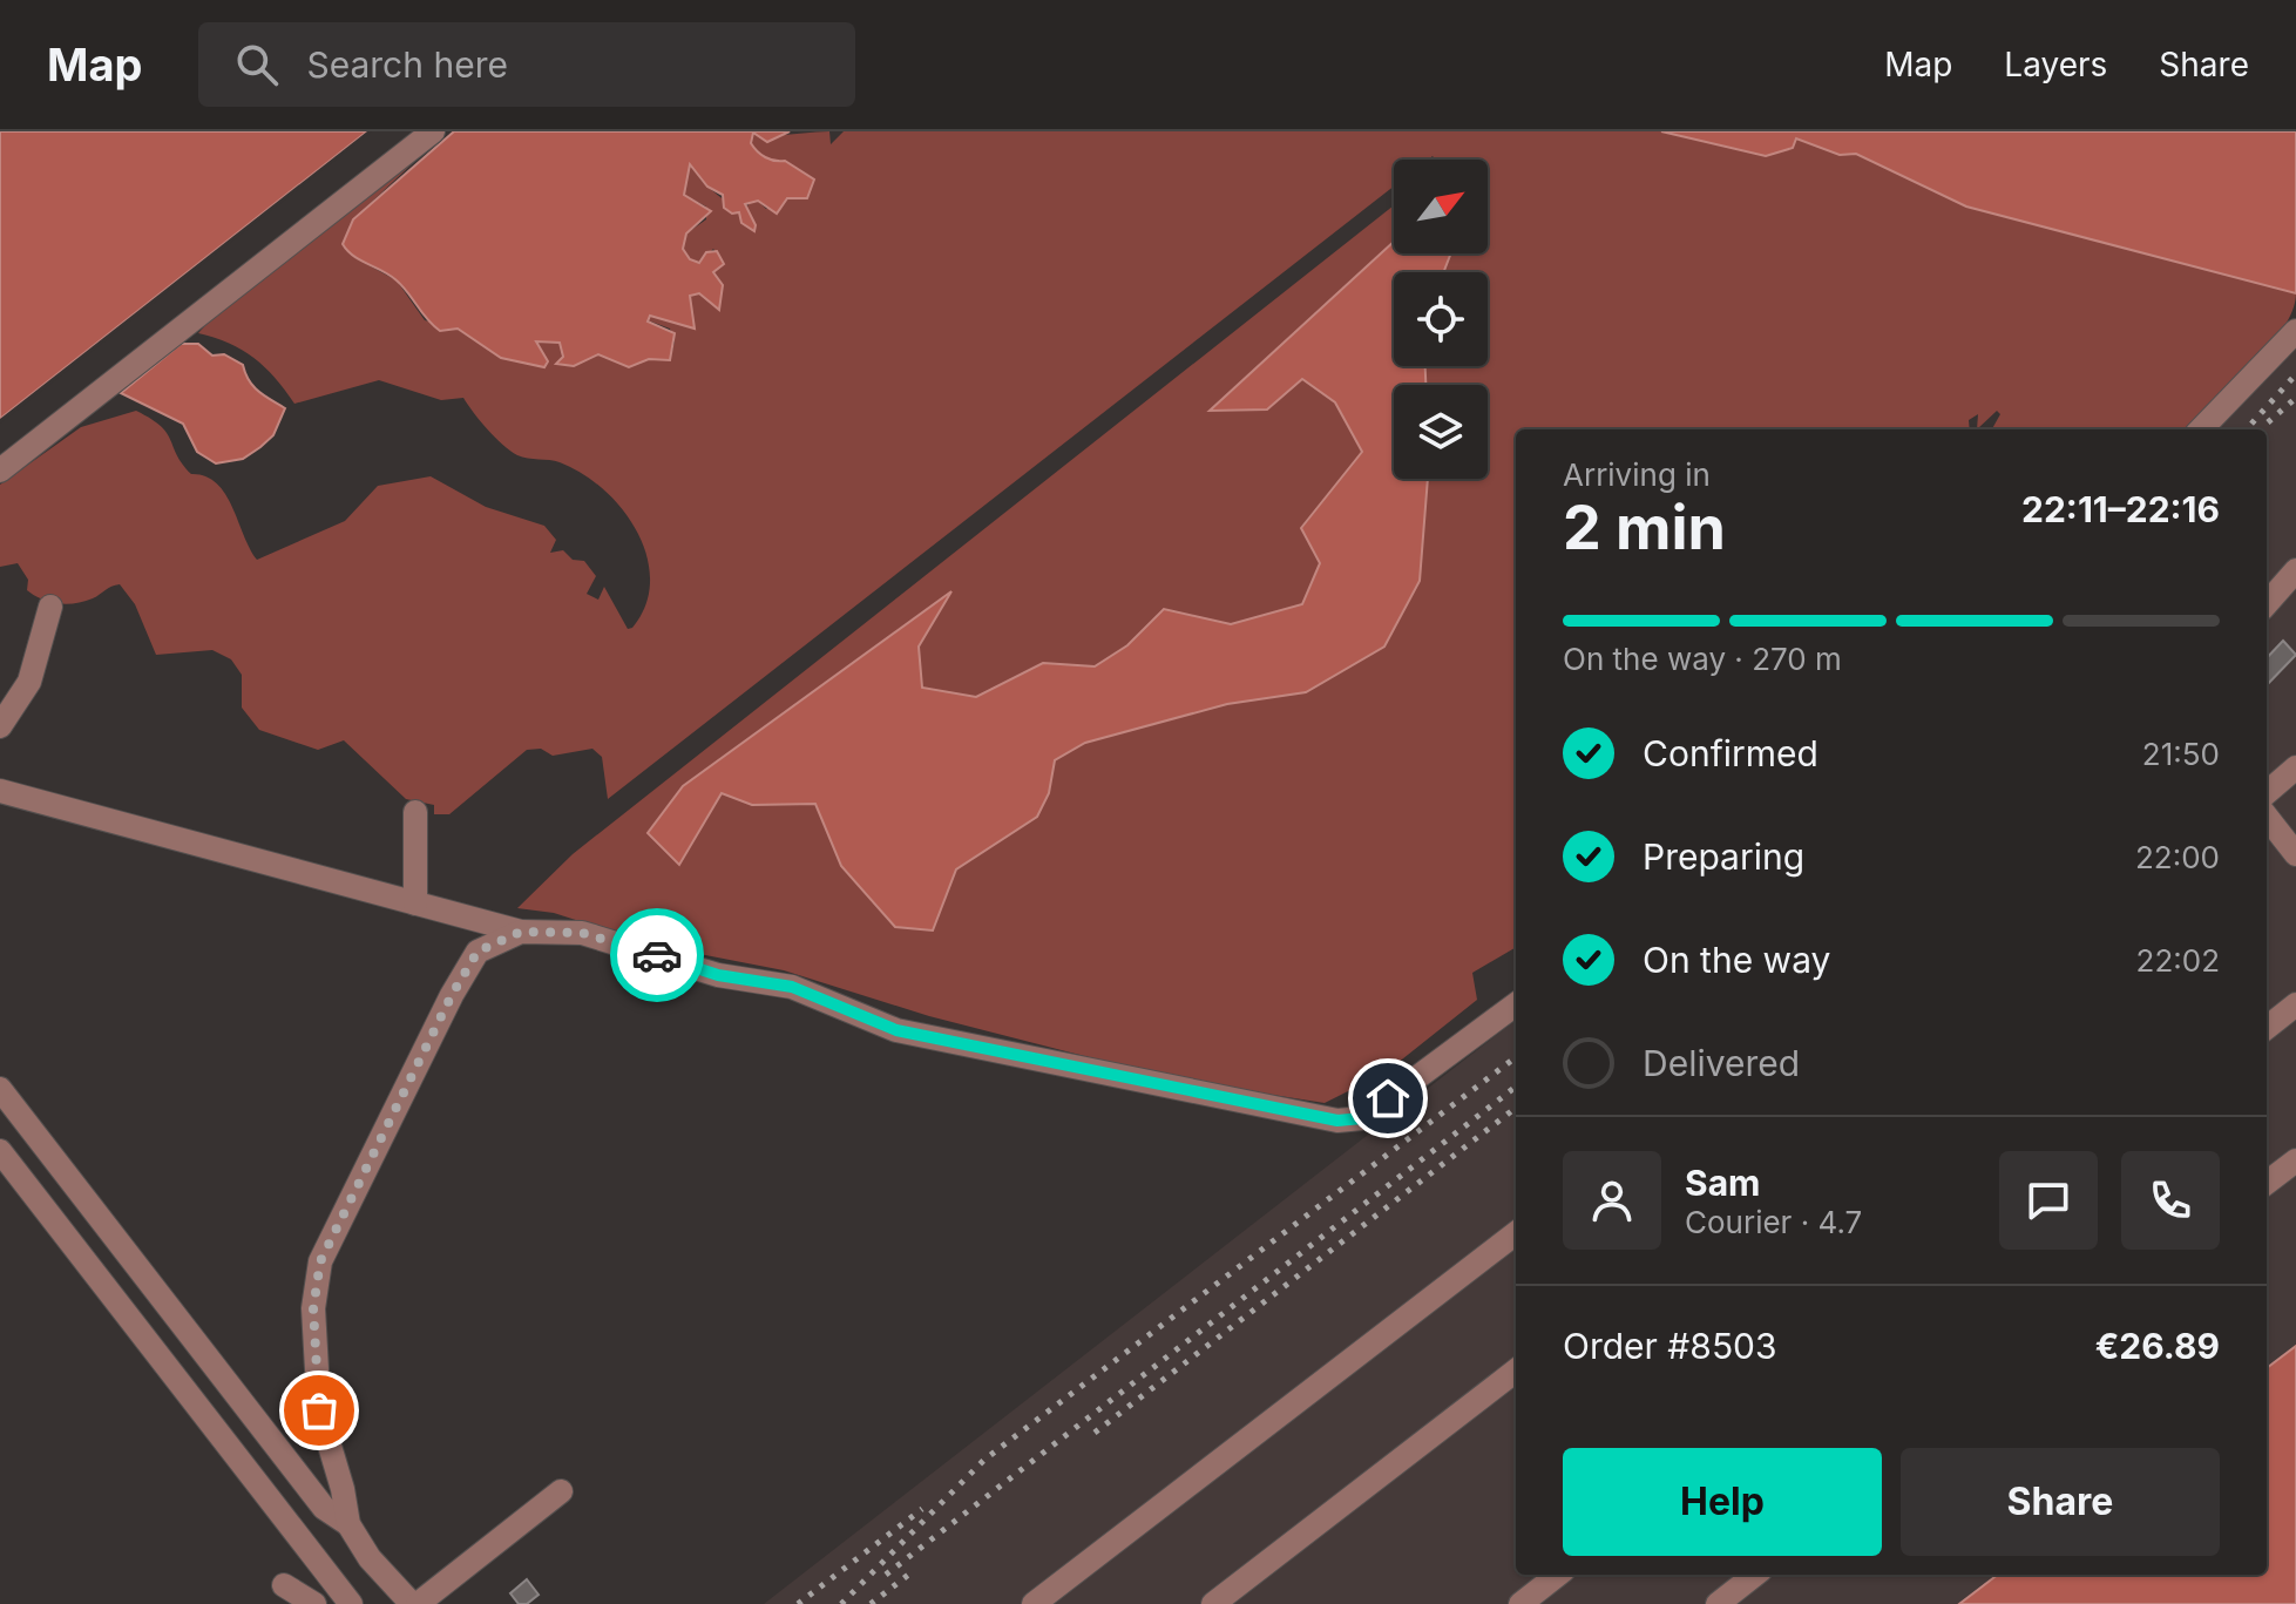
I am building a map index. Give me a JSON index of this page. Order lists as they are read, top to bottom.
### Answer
{
  "north": "top right",
  "page": {
    "header": "Map",
    "search": "Search here",
    "nav": ["Map", "Layers", "Share"],
    "heading": ["2 min", "Arriving in", "22:11–22:16"],
    "panel": [
      "Sam",
      "Courier · 4.7",
      "Order #8503",
      "€26.89"
    ],
    "bar": "On the way · 270 m",
    "list": [
      ["Confirmed", "21:50"],
      ["Preparing", "22:00"],
      ["On the way", "22:02"],
      "Delivered"
    ],
    "buttons": ["Help", "Share"]
  }
}
